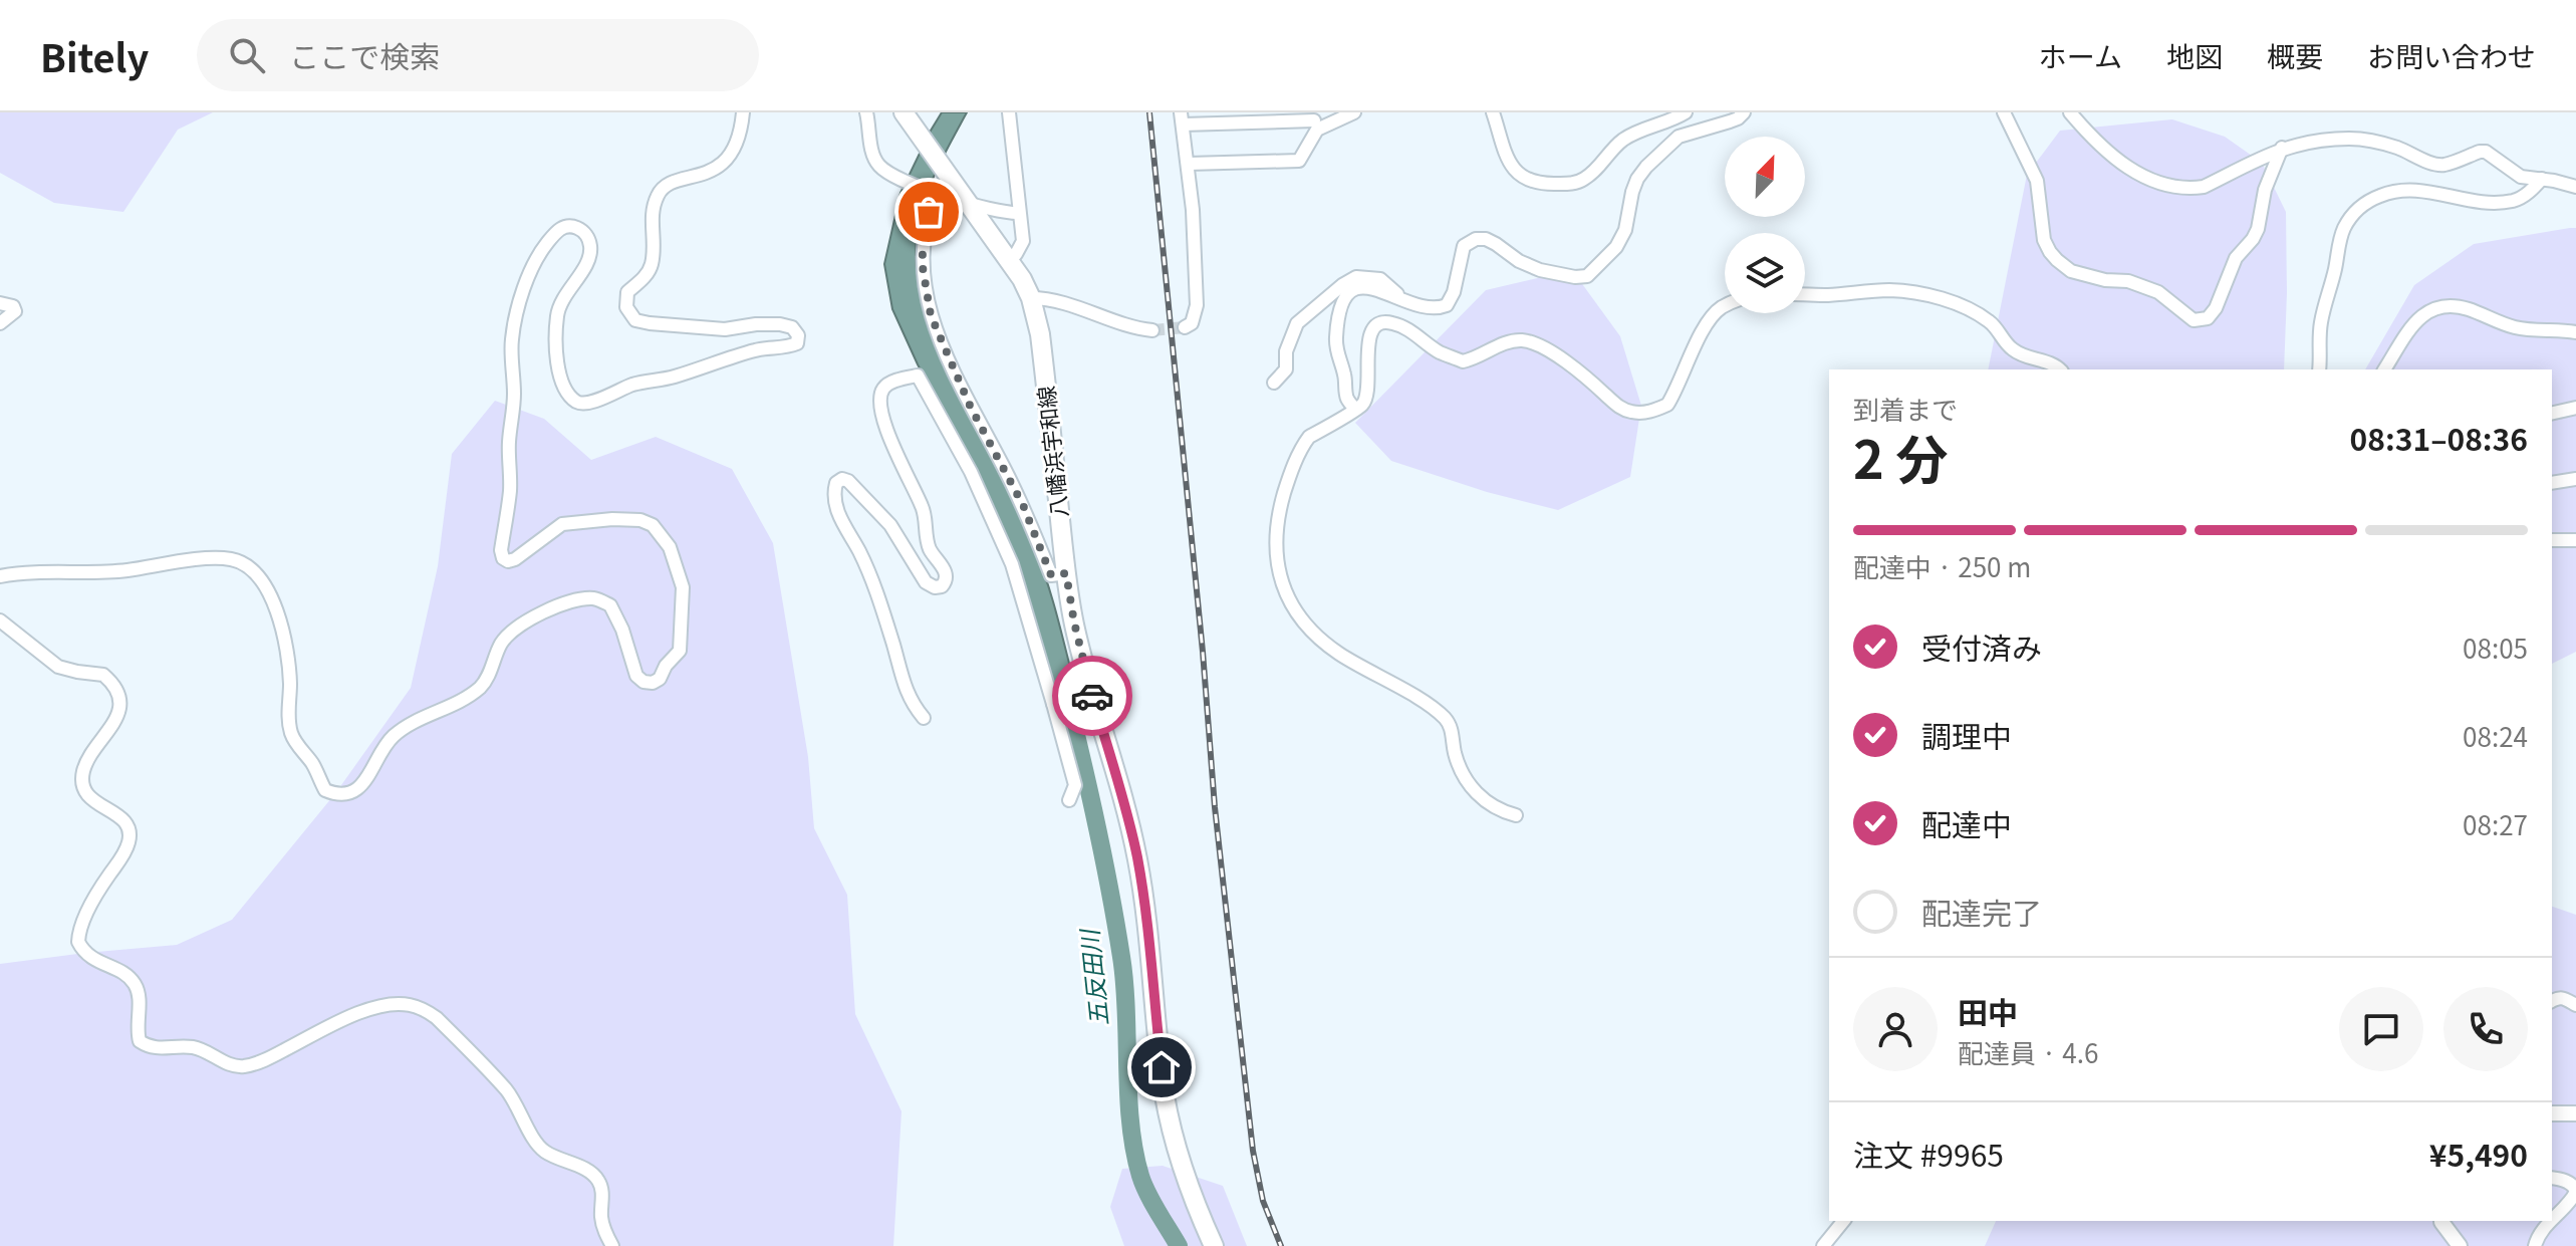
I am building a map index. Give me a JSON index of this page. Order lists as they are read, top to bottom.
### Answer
{
  "streets": {
    "main road": ["八幡浜宇和線"]
  },
  "water": ["五反田川"],
  "north": "top right",
  "page": {
    "header": "Bitely",
    "search": "ここで検索",
    "nav": [
      "ホーム",
      "地図",
      "概要",
      "お問い合わせ"
    ],
    "heading": ["2 分", "到着まで", "08:31–08:36"],
    "panel": [
      "田中",
      "配達員 · 4.6",
      "注文 #9965",
      "¥5,490"
    ],
    "bar": "配達中 · 250 m",
    "list": [
      ["受付済み", "08:05"],
      ["調理中", "08:24"],
      ["配達中", "08:27"],
      "配達完了"
    ]
  }
}
